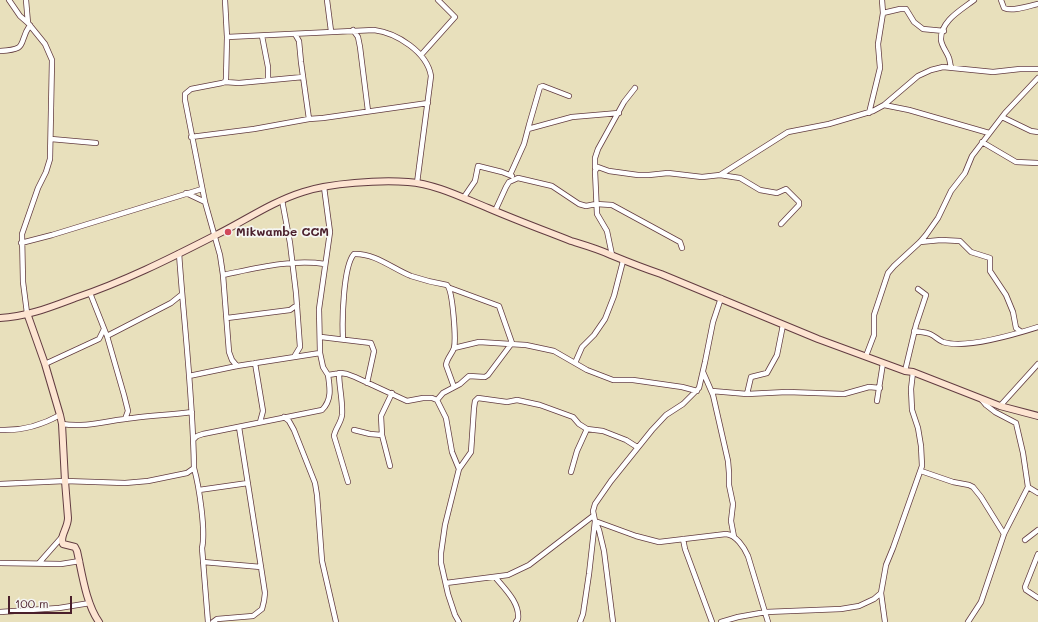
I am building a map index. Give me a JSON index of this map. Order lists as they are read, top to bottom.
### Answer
{
  "places": ["Mikwambe CCM"],
  "scale_bar": "100 m"
}
